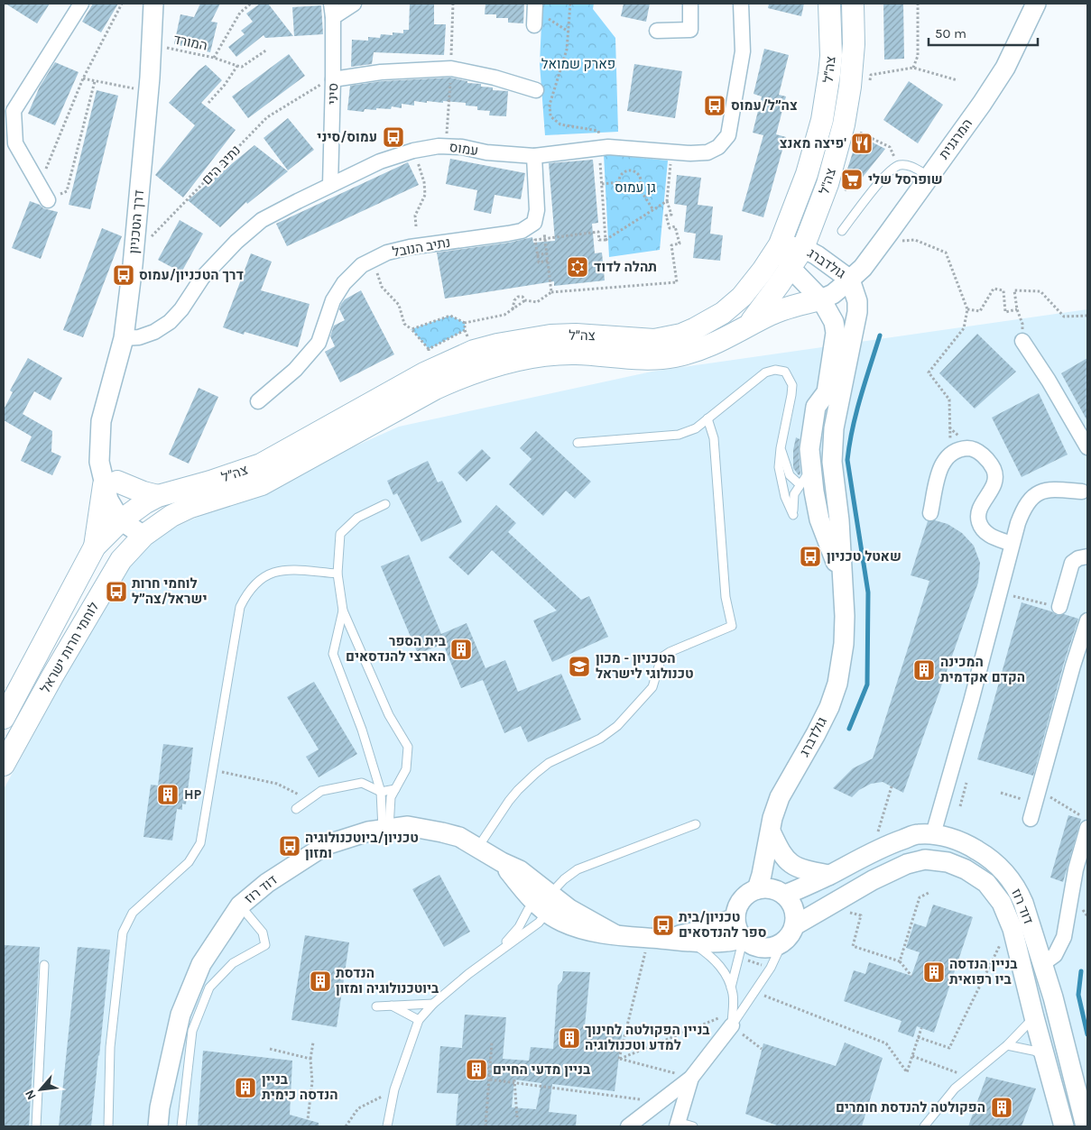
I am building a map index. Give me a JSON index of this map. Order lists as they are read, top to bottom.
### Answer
{
  "streets": {
    "main road": ["צה״ל", "צה\"ל", "לוחמי חרות ישראל"],
    "street": [
      "סיני",
      "המרגנית",
      "עמוס",
      "דרך הטכניון",
      "נתיב הנובל",
      "גולדברג",
      "דוד רוז"
    ],
    "path": ["המורד", "נתיב הים"]
  },
  "crossings": [
    ["המורד", "דרך הטכניון"],
    ["צה״ל", "צה\"ל"],
    ["צה״ל", "דרך הטכניון"],
    ["צה״ל", "גולדברג"],
    ["צה״ל", "לוחמי חרות ישראל"],
    ["סיני", "עמוס"],
    ["המרגנית", "גולדברג"],
    ["עמוס", "דרך הטכניון"],
    ["עמוס", "נתיב הנובל"],
    ["נתיב הים", "דרך הטכניון"],
    ["צה\"ל", "גולדברג"],
    ["דרך הטכניון", "לוחמי חרות ישראל"],
    ["גולדברג", "דוד רוז"]
  ],
  "parks": ["פארק שמואל", "גן עמוס"],
  "places": {
    "bus stop": [
      "צה״ל/עמוס",
      "עמוס/סיני",
      "דרך הטכניון/עמוס",
      "שאטל טכניון",
      "לוחמי חרות ישראל/צה״ל",
      "טכניון/ביוטכנולוגיה ומזון",
      "טכניון/בית ספר להנדסאים"
    ],
    "restaurant": ["פיצה מאנצ'"],
    "supermarket": ["שופרסל שלי"],
    "synagogue": ["תהלה לדוד"],
    "building": [
      "בית הספר הארצי להנדסאים",
      "המכינה הקדם אקדמית",
      "HP",
      "בניין הנדסה ביו רפואית",
      "הנדסת ביוטכנולוגיה ומזון",
      "בניין הפקולטה לחינוך למדע וטכנולוגיה",
      "בניין מדעי החיים",
      "בניין הנדסה כימית",
      "הפקולטה להנדסת חומרים"
    ],
    "school or university": ["הטכניון - מכון טכנולוגי לישראל"]
  },
  "scale_bar": "50 m",
  "north": "bottom left"
}
